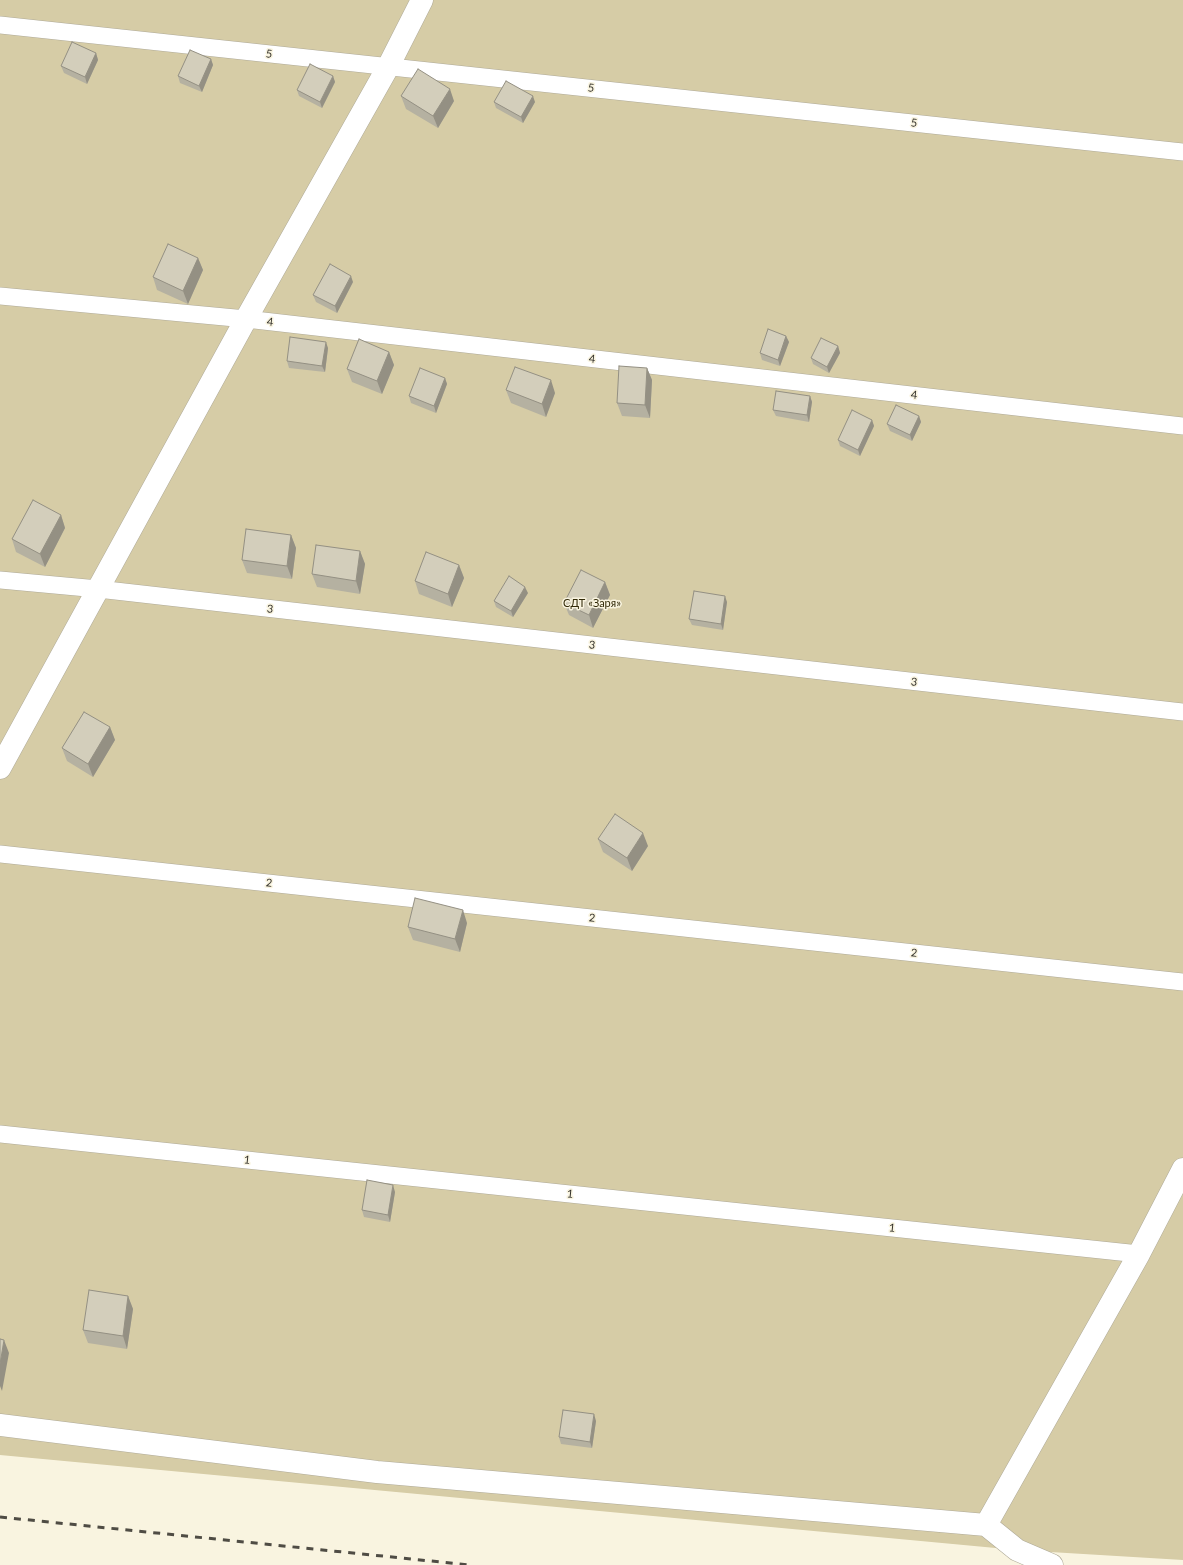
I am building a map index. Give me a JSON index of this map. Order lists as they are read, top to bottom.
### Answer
{
  "streets": {
    "lane": [
      "5",
      "4",
      "3",
      "2",
      "1"
    ]
  },
  "parks": ["СДТ «Заря»"]
}
